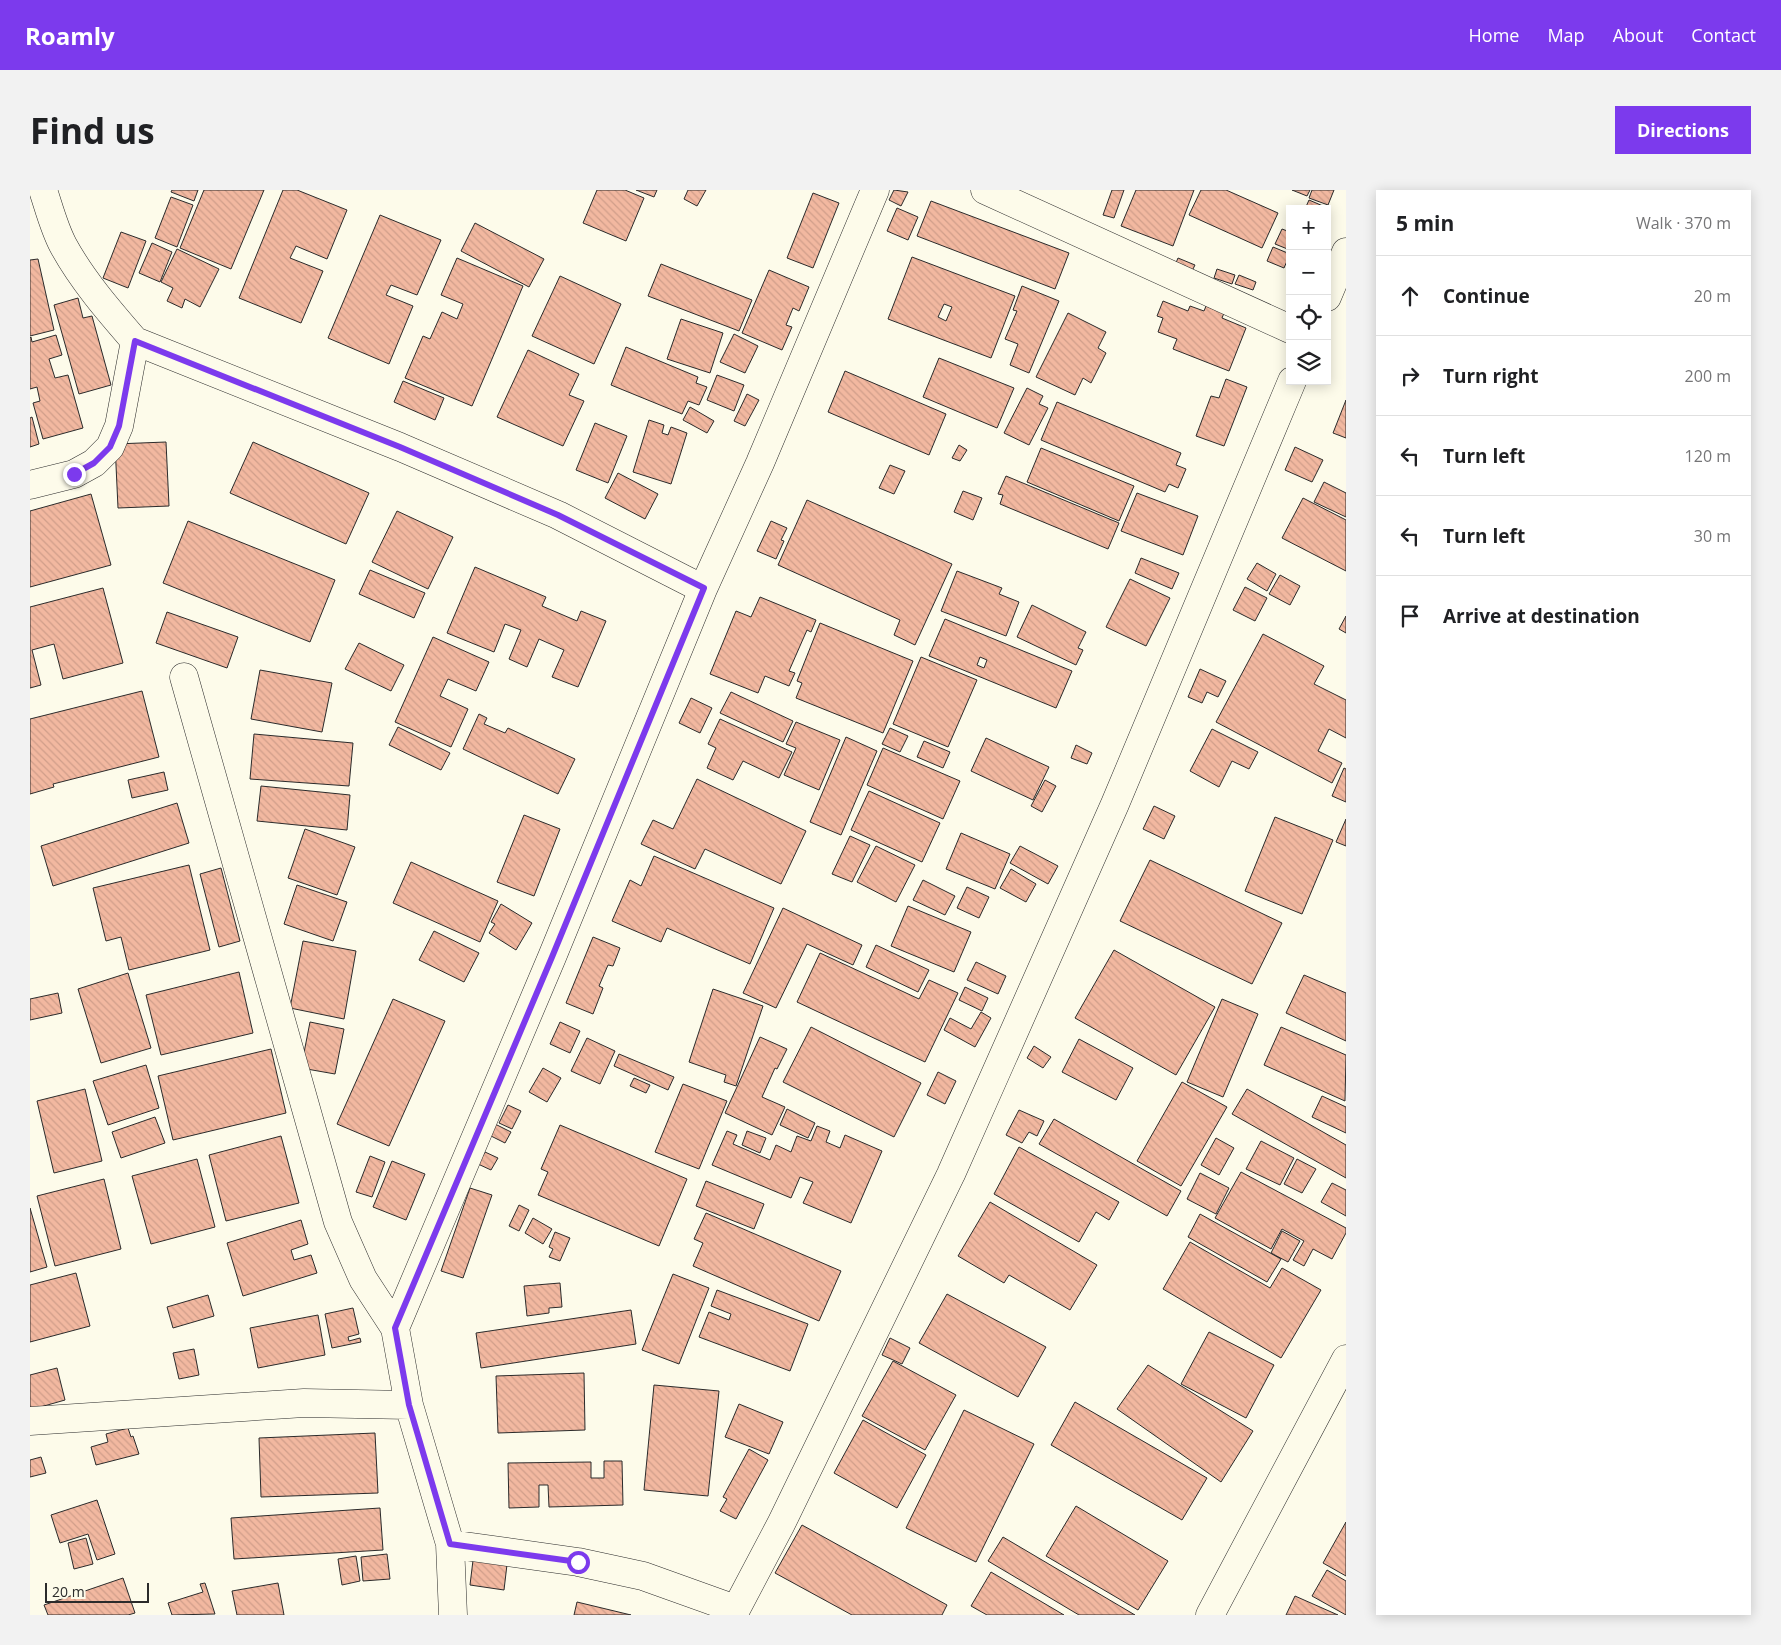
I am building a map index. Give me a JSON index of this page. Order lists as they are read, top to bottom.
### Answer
{
  "scale_bar": "20 m",
  "page": {
    "header": "Roamly",
    "nav": [
      "Home",
      "Map",
      "About",
      "Contact"
    ],
    "buttons": "Directions",
    "title": "Find us",
    "heading": ["5 min", "Walk · 370 m"],
    "map_buttons": ["+", "−"],
    "list": [
      ["Continue", "20 m"],
      ["Turn right", "200 m"],
      ["Turn left", "120 m"],
      ["Turn left", "30 m"],
      "Arrive at destination"
    ],
    "scale": "20 m"
  }
}
